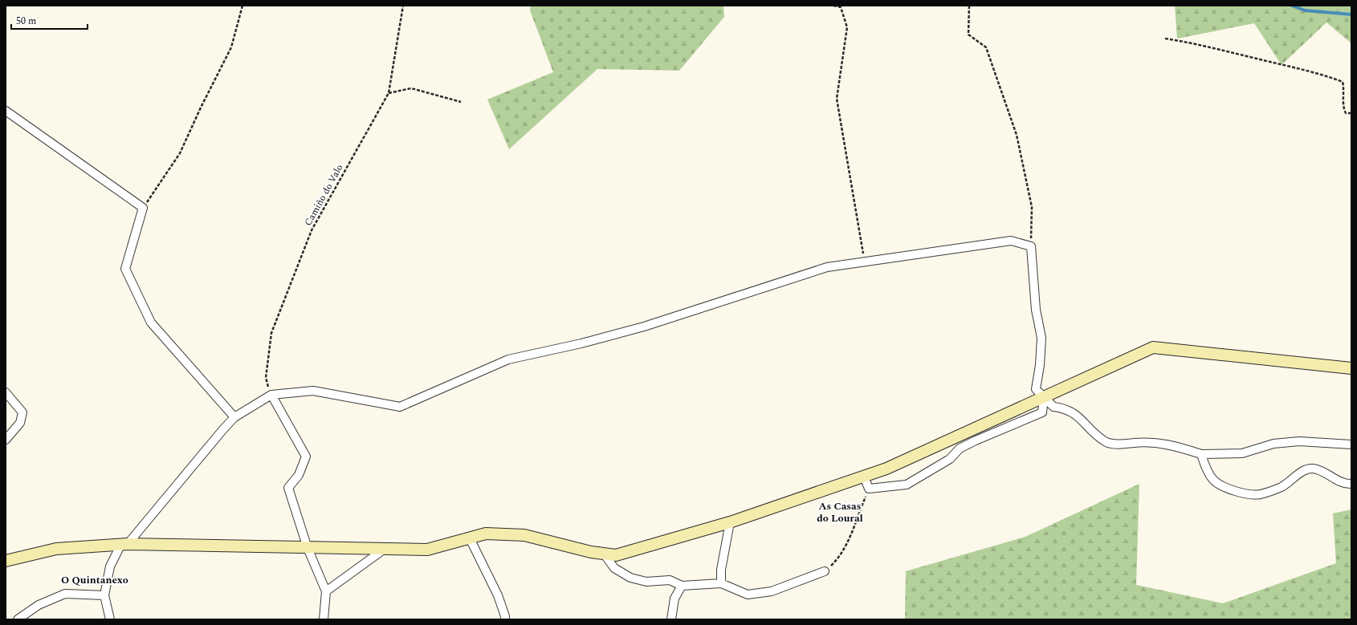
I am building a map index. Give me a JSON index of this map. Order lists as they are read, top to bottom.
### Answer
{
  "streets": {
    "path": ["Camiño do Valo"]
  },
  "districts": ["As Casas do Loural", "O Quintanexo"],
  "scale_bar": "50 m"
}
